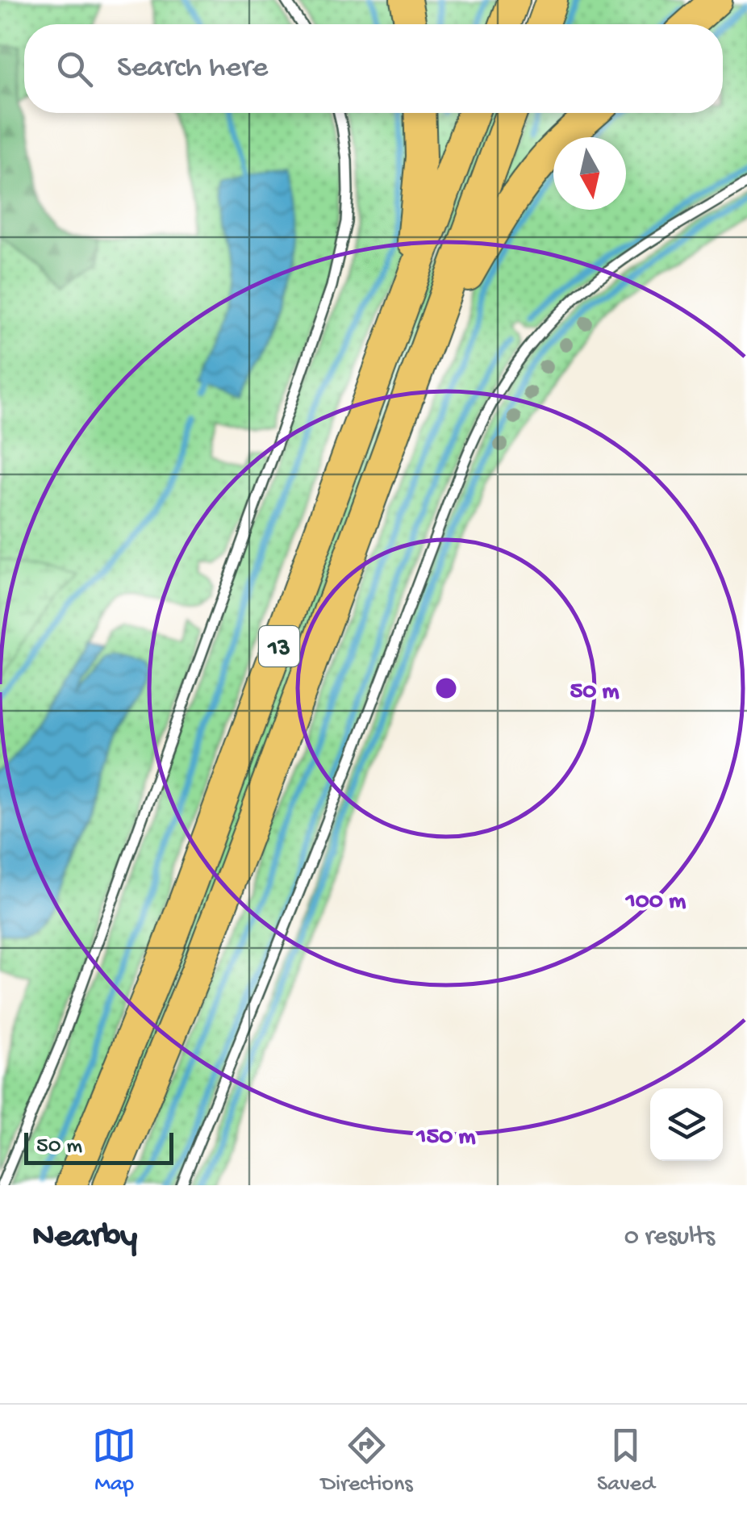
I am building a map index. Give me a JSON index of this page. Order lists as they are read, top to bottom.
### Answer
{
  "streets": {
    "main road": ["13"]
  },
  "scale_bar": "50 m",
  "north": "bottom",
  "page": {
    "search": "Search here",
    "scale": "50 m",
    "heading": ["Nearby", "0 results"],
    "nav": ["Map", "Directions", "Saved"]
  },
  "rings": ["50 m", "100 m", "150 m"]
}
